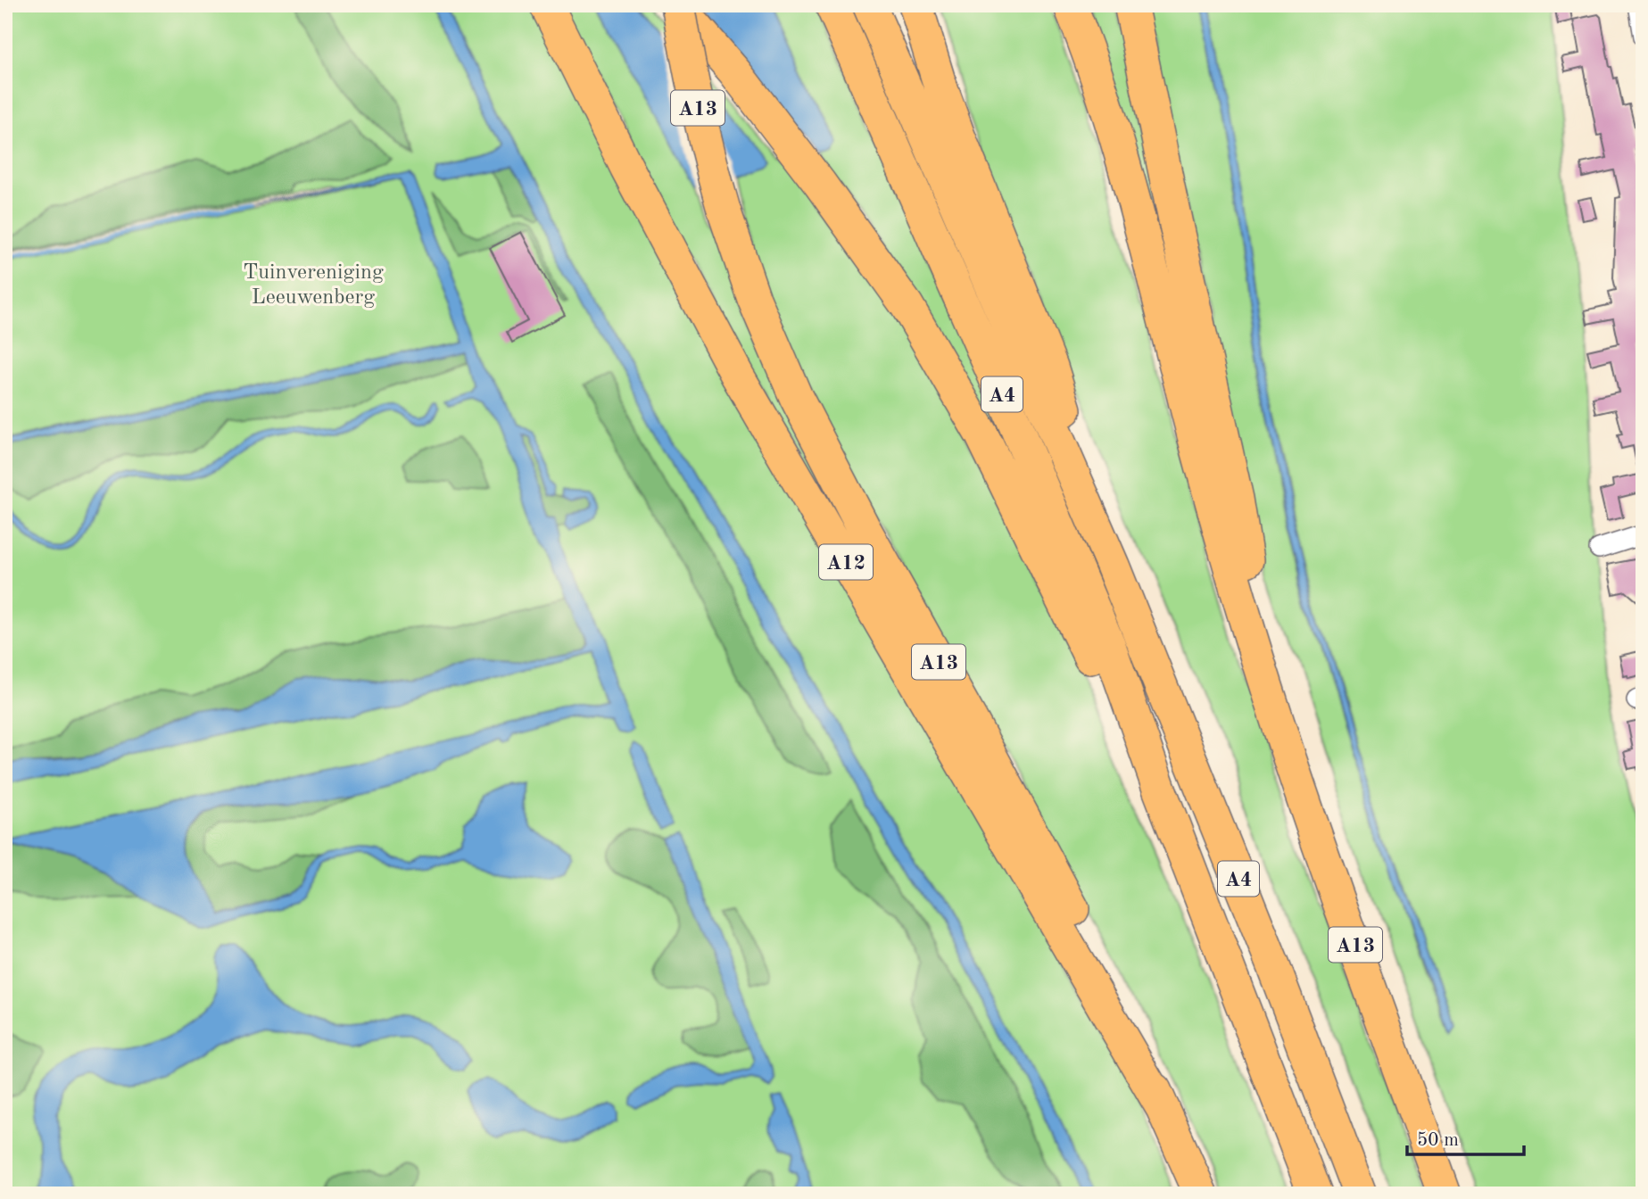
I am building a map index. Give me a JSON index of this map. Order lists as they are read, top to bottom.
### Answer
{
  "streets": {
    "highway": ["A13", "A4", "A12"]
  },
  "crossings": [
    ["A13", "A12"]
  ],
  "parks": ["Tuinvereniging Leeuwenberg"],
  "scale_bar": "50 m"
}
